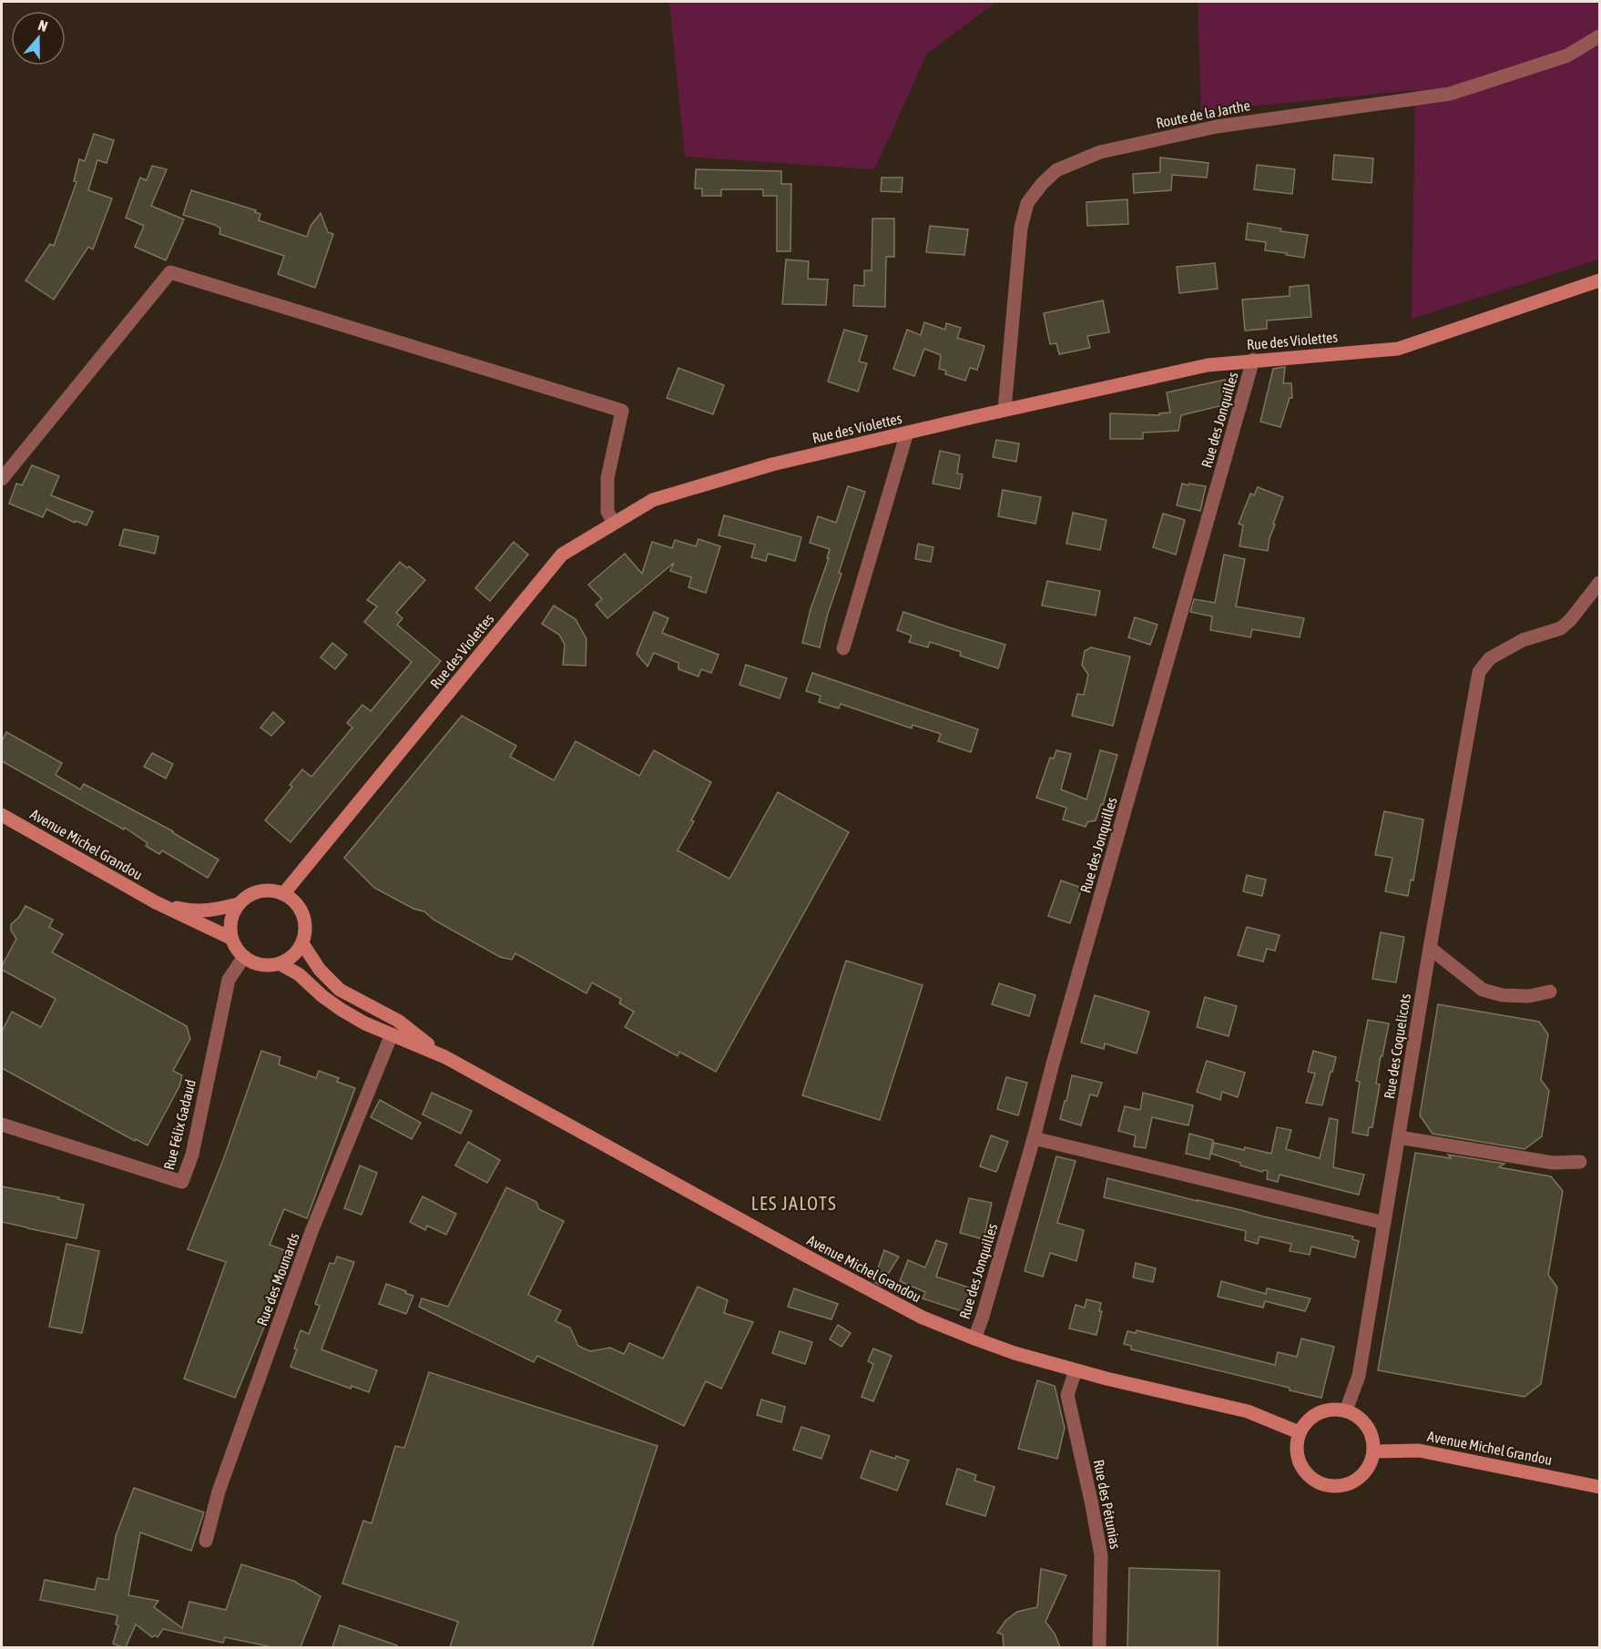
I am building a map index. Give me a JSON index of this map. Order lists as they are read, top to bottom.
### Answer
{
  "streets": {
    "main road": ["Rue des Violettes", "Avenue Michel Grandou"],
    "street": [
      "Route de la Jarthe",
      "Rue des Jonquilles",
      "Rue des Coquelicots",
      "Rue Félix Gadaud",
      "Rue des Mounards",
      "Rue des Pétunias"
    ]
  },
  "crossings": [
    ["Route de la Jarthe", "Rue des Violettes"],
    ["Rue des Violettes", "Rue des Jonquilles"],
    ["Rue des Violettes", "Avenue Michel Grandou"],
    ["Rue des Violettes", "Rue Félix Gadaud"],
    ["Rue des Jonquilles", "Avenue Michel Grandou"],
    ["Avenue Michel Grandou", "Rue des Coquelicots"],
    ["Avenue Michel Grandou", "Rue Félix Gadaud"],
    ["Avenue Michel Grandou", "Rue des Mounards"],
    ["Avenue Michel Grandou", "Rue des Pétunias"]
  ],
  "districts": ["LES JALOTS"],
  "north": "top"
}
